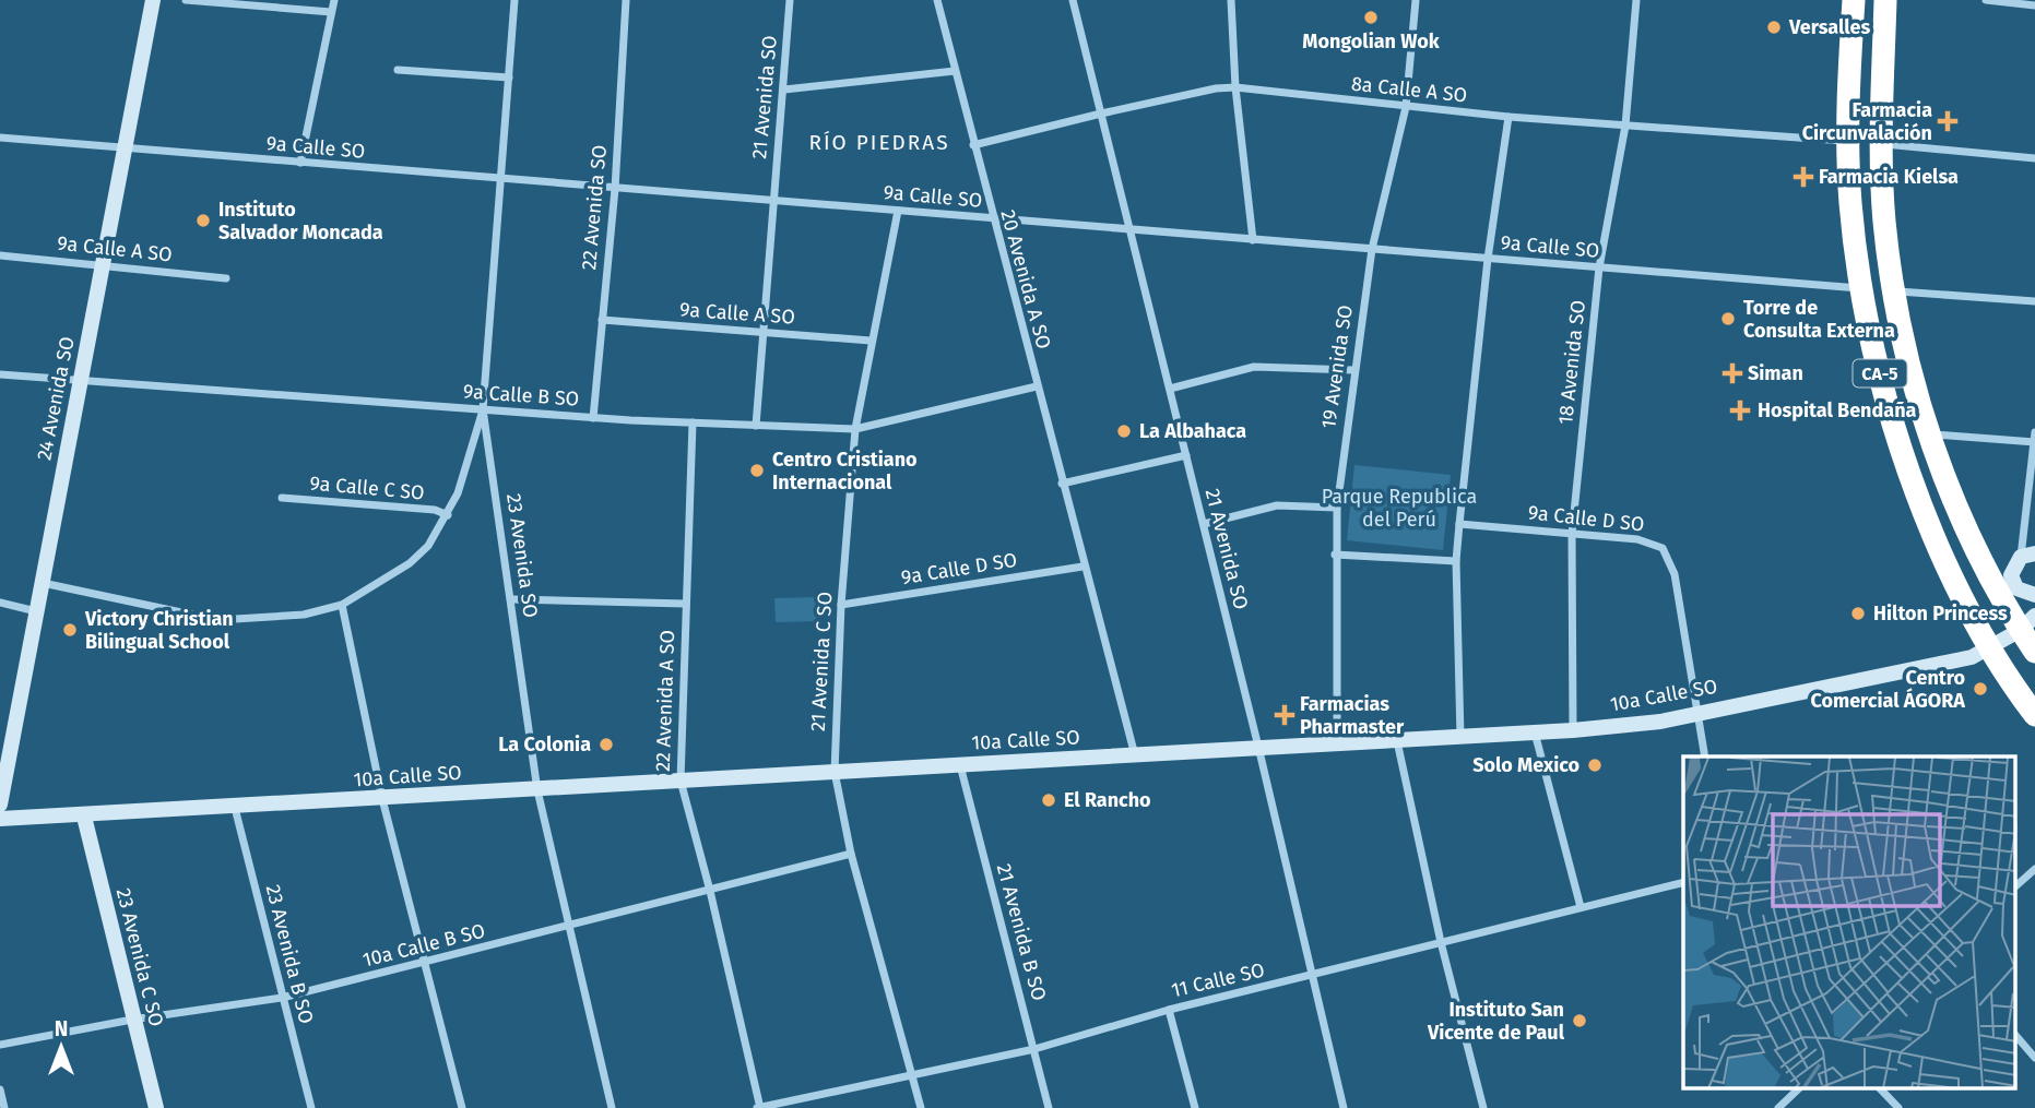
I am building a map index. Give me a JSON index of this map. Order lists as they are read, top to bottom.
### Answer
{
  "streets": {
    "highway": ["CA-5"],
    "street": [
      "8a Calle A SO",
      "21 Avenida SO",
      "9a Calle SO",
      "22 Avenida SO",
      "9a Calle A SO",
      "20 Avenida A SO",
      "18 Avenida SO",
      "19 Avenida SO",
      "9a Calle B SO",
      "24 Avenida SO",
      "9a Calle C SO",
      "9a Calle D SO",
      "23 Avenida SO",
      "21 Avenida C SO",
      "10a Calle SO",
      "22 Avenida A SO",
      "21 Avenida B SO",
      "10a Calle B SO",
      "23 Avenida B SO",
      "23 Avenida C SO",
      "11 Calle SO"
    ]
  },
  "crossings": [
    ["8a Calle A SO", "21 Avenida SO"],
    ["8a Calle A SO", "20 Avenida A SO"],
    ["8a Calle A SO", "18 Avenida SO"],
    ["8a Calle A SO", "19 Avenida SO"],
    ["8a Calle A SO", "CA-5"],
    ["21 Avenida SO", "9a Calle SO"],
    ["21 Avenida SO", "9a Calle A SO"],
    ["21 Avenida SO", "9a Calle B SO"],
    ["21 Avenida SO", "10a Calle SO"],
    ["21 Avenida SO", "11 Calle SO"],
    ["9a Calle SO", "22 Avenida SO"],
    ["9a Calle SO", "20 Avenida A SO"],
    ["9a Calle SO", "18 Avenida SO"],
    ["9a Calle SO", "19 Avenida SO"],
    ["9a Calle SO", "CA-5"],
    ["9a Calle SO", "24 Avenida SO"],
    ["9a Calle SO", "23 Avenida SO"],
    ["9a Calle SO", "21 Avenida C SO"],
    ["22 Avenida SO", "9a Calle A SO"],
    ["22 Avenida SO", "9a Calle B SO"],
    ["9a Calle A SO", "24 Avenida SO"],
    ["9a Calle A SO", "21 Avenida C SO"],
    ["20 Avenida A SO", "9a Calle B SO"],
    ["20 Avenida A SO", "9a Calle D SO"],
    ["18 Avenida SO", "9a Calle D SO"],
    ["18 Avenida SO", "10a Calle SO"],
    ["19 Avenida SO", "10a Calle SO"],
    ["CA-5", "10a Calle SO"],
    ["9a Calle B SO", "24 Avenida SO"],
    ["9a Calle B SO", "23 Avenida SO"],
    ["9a Calle B SO", "21 Avenida C SO"],
    ["9a Calle B SO", "22 Avenida A SO"],
    ["9a Calle D SO", "21 Avenida C SO"],
    ["9a Calle D SO", "10a Calle SO"],
    ["23 Avenida SO", "10a Calle SO"],
    ["23 Avenida SO", "10a Calle B SO"],
    ["21 Avenida C SO", "10a Calle SO"],
    ["21 Avenida C SO", "10a Calle B SO"],
    ["21 Avenida C SO", "11 Calle SO"],
    ["10a Calle SO", "22 Avenida A SO"],
    ["10a Calle SO", "21 Avenida B SO"],
    ["10a Calle SO", "23 Avenida B SO"],
    ["10a Calle SO", "23 Avenida C SO"],
    ["22 Avenida A SO", "10a Calle B SO"],
    ["22 Avenida A SO", "11 Calle SO"],
    ["21 Avenida B SO", "11 Calle SO"],
    ["10a Calle B SO", "23 Avenida B SO"],
    ["10a Calle B SO", "23 Avenida C SO"]
  ],
  "districts": ["RÍO PIEDRAS"],
  "parks": ["Parque Republica del Perú"],
  "places": {
    "other": [
      "Mongolian Wok",
      "Versalles",
      "Instituto Salvador Moncada",
      "Torre de Consulta Externa",
      "La Albahaca",
      "Centro Cristiano Internacional",
      "Hilton Princess",
      "Victory Christian Bilingual School",
      "Centro Comercial ÁGORA",
      "La Colonia",
      "Solo Mexico",
      "El Rancho",
      "Instituto San Vicente de Paul"
    ],
    "health": [
      "Farmacia Circunvalación",
      "Farmacia Kielsa",
      "Siman",
      "Hospital Bendaña",
      "Farmacias Pharmaster"
    ]
  },
  "north": "top"
}
